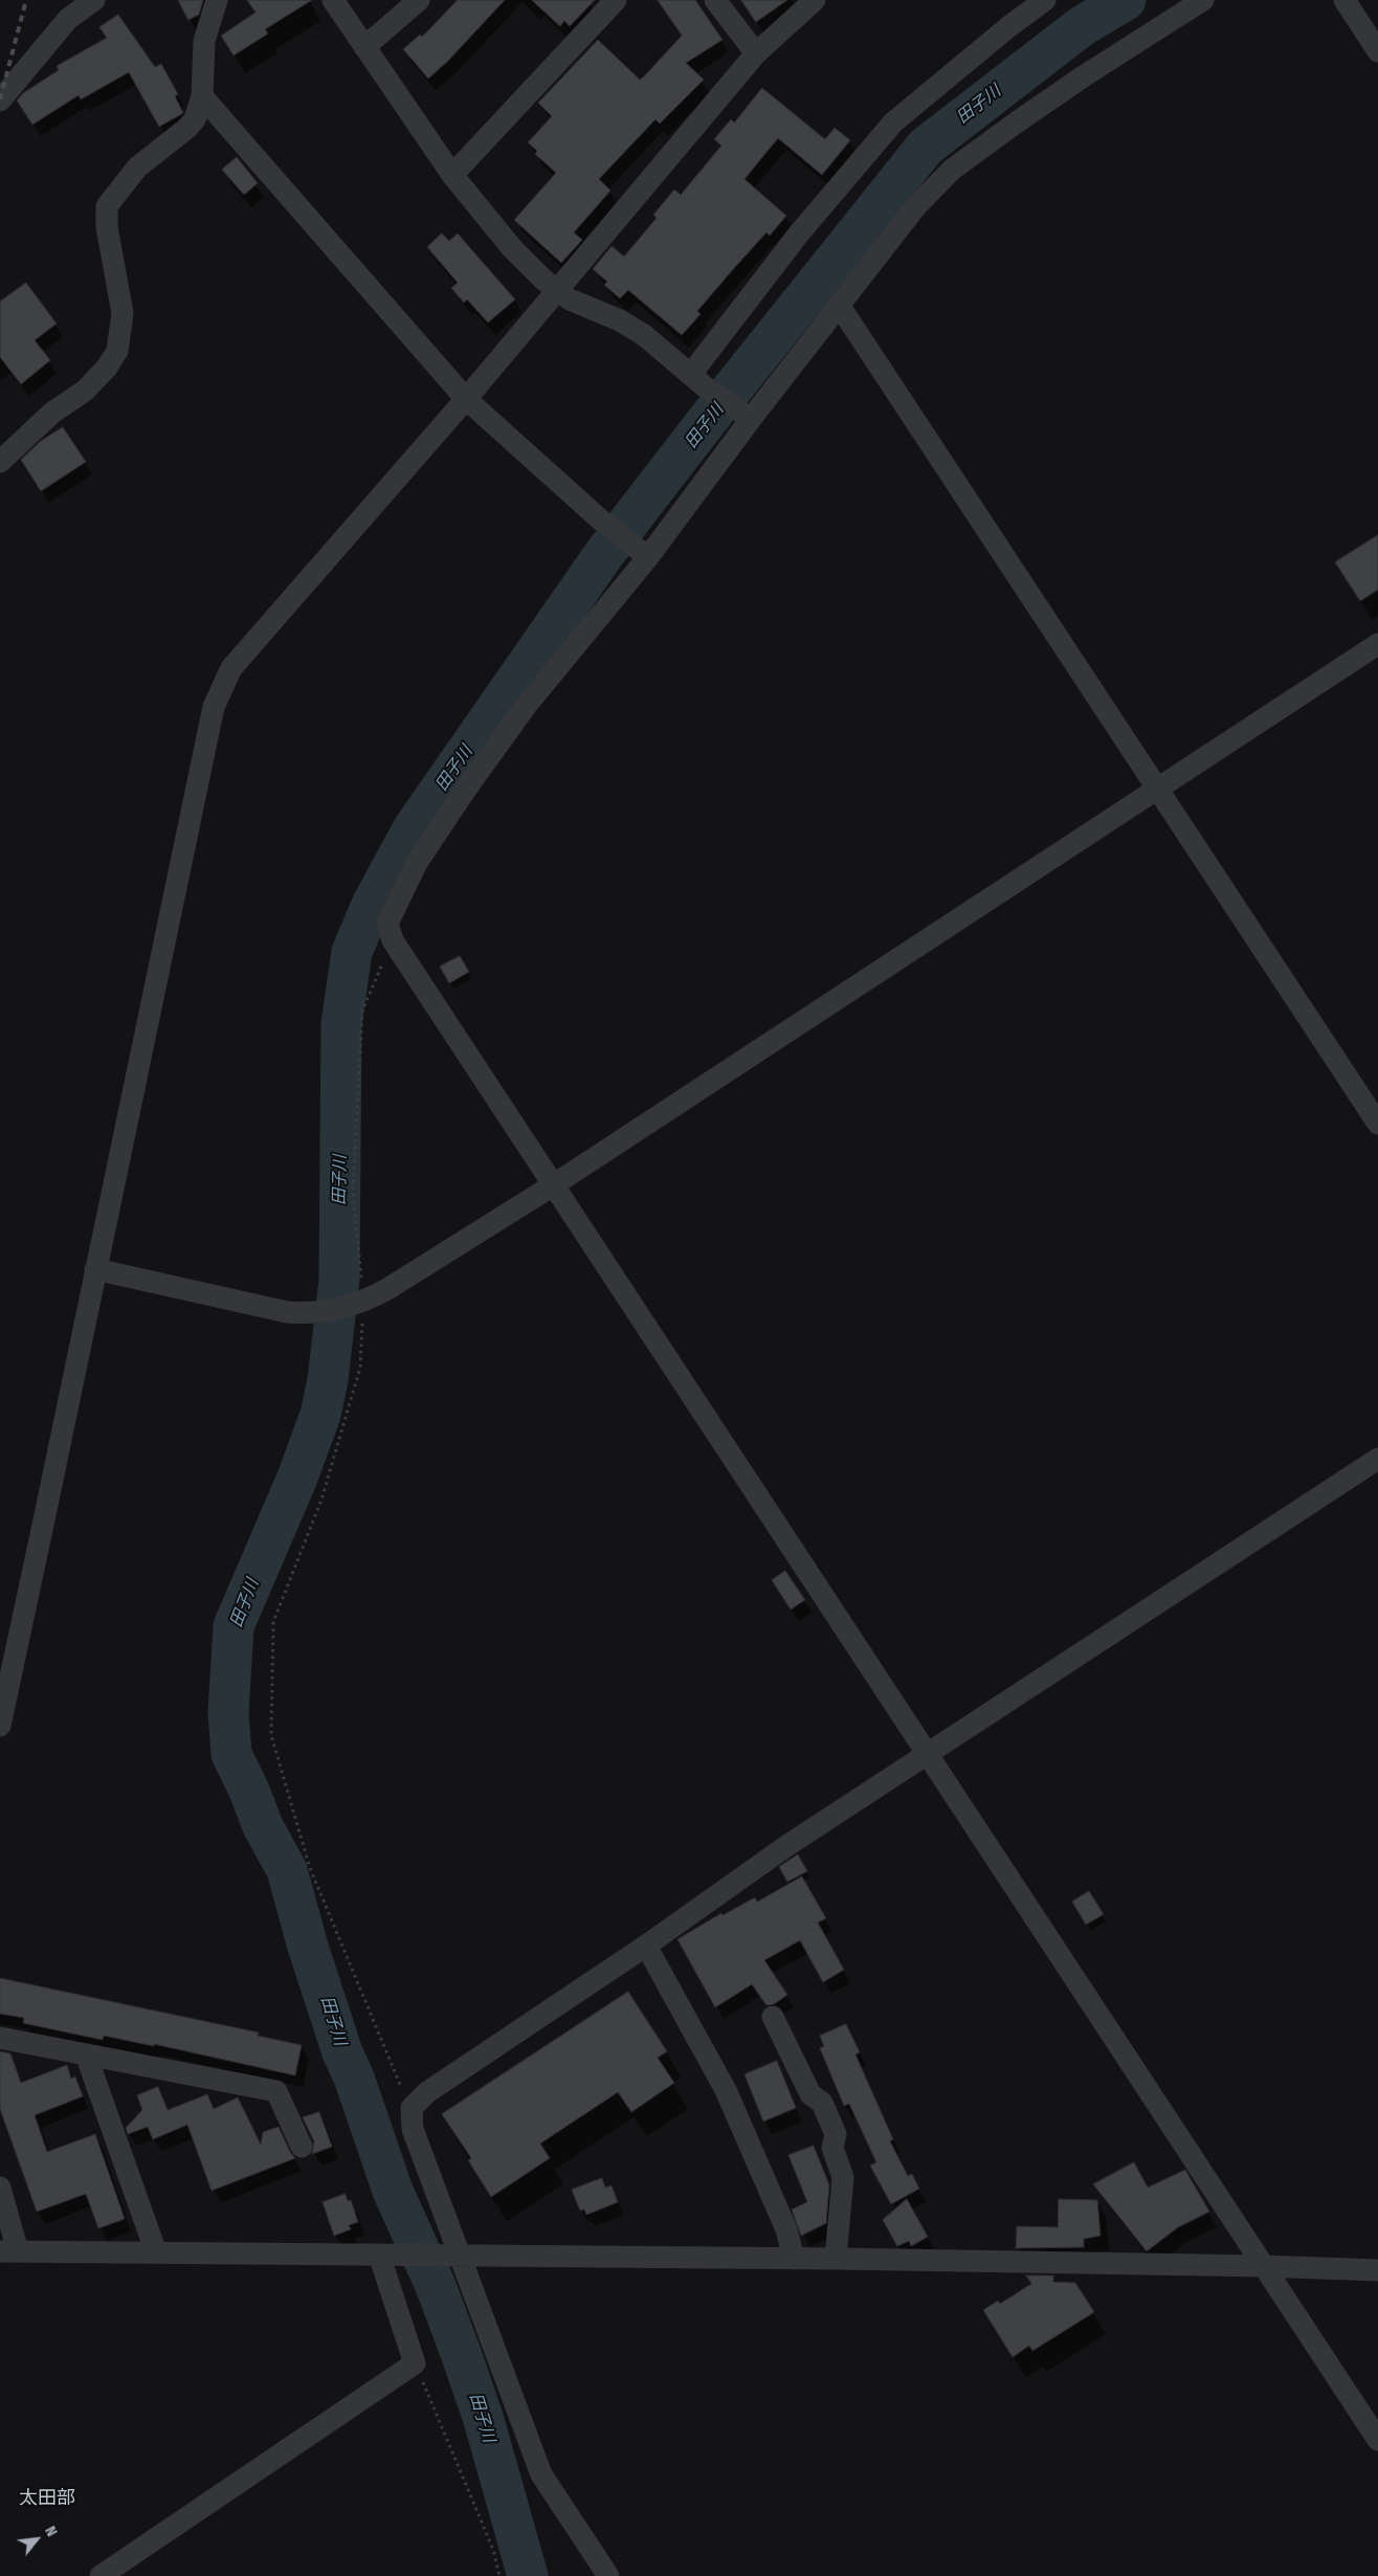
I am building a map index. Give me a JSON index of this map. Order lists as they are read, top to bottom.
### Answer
{
  "districts": ["太田部"],
  "water": ["田子川"],
  "north": "top right"
}
